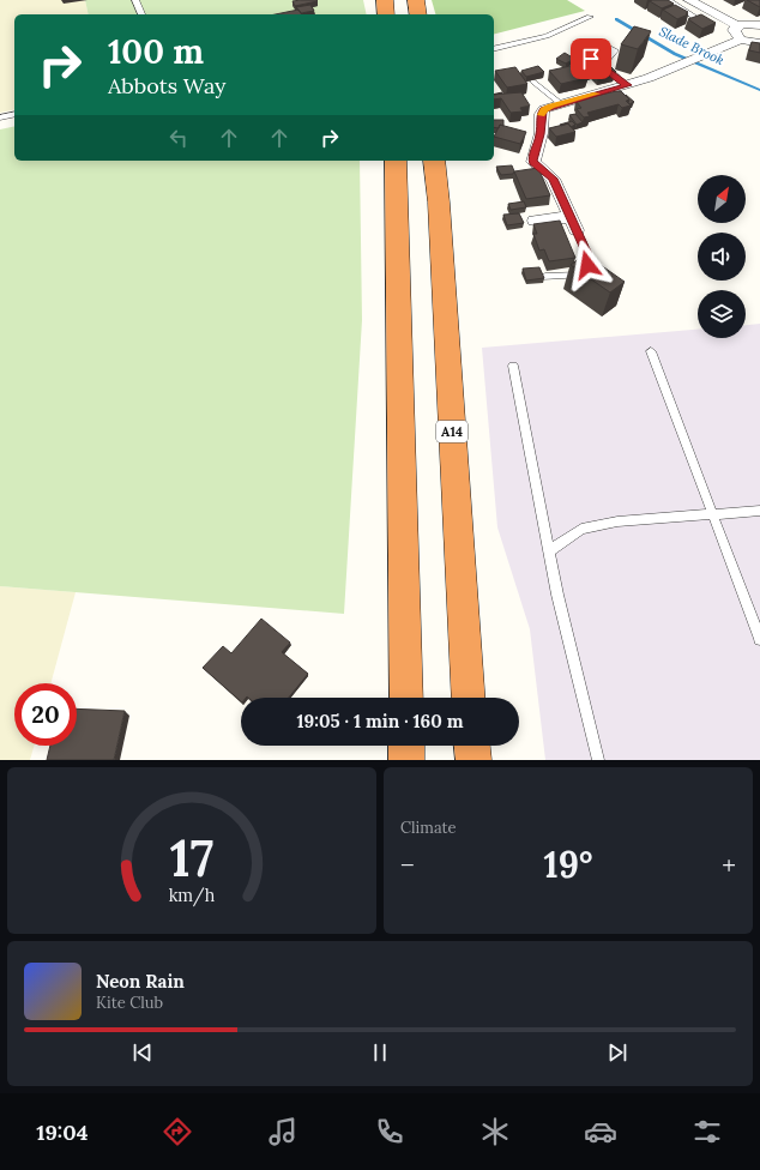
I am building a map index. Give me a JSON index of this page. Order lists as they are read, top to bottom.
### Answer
{
  "streets": {
    "highway": ["A14"]
  },
  "water": ["Slade Brook"],
  "north": "top right",
  "page": {
    "turn": ["100 m", "Abbots Way"],
    "limit": "20",
    "trip": "19:05 · 1 min · 160 m",
    "tile": "Climate",
    "heat": ["−", "19°", "+"],
    "song": ["Neon Rain", "Kite Club"],
    "tabs": "19:04",
    "gauge": ["17", "km/h"]
  }
}
